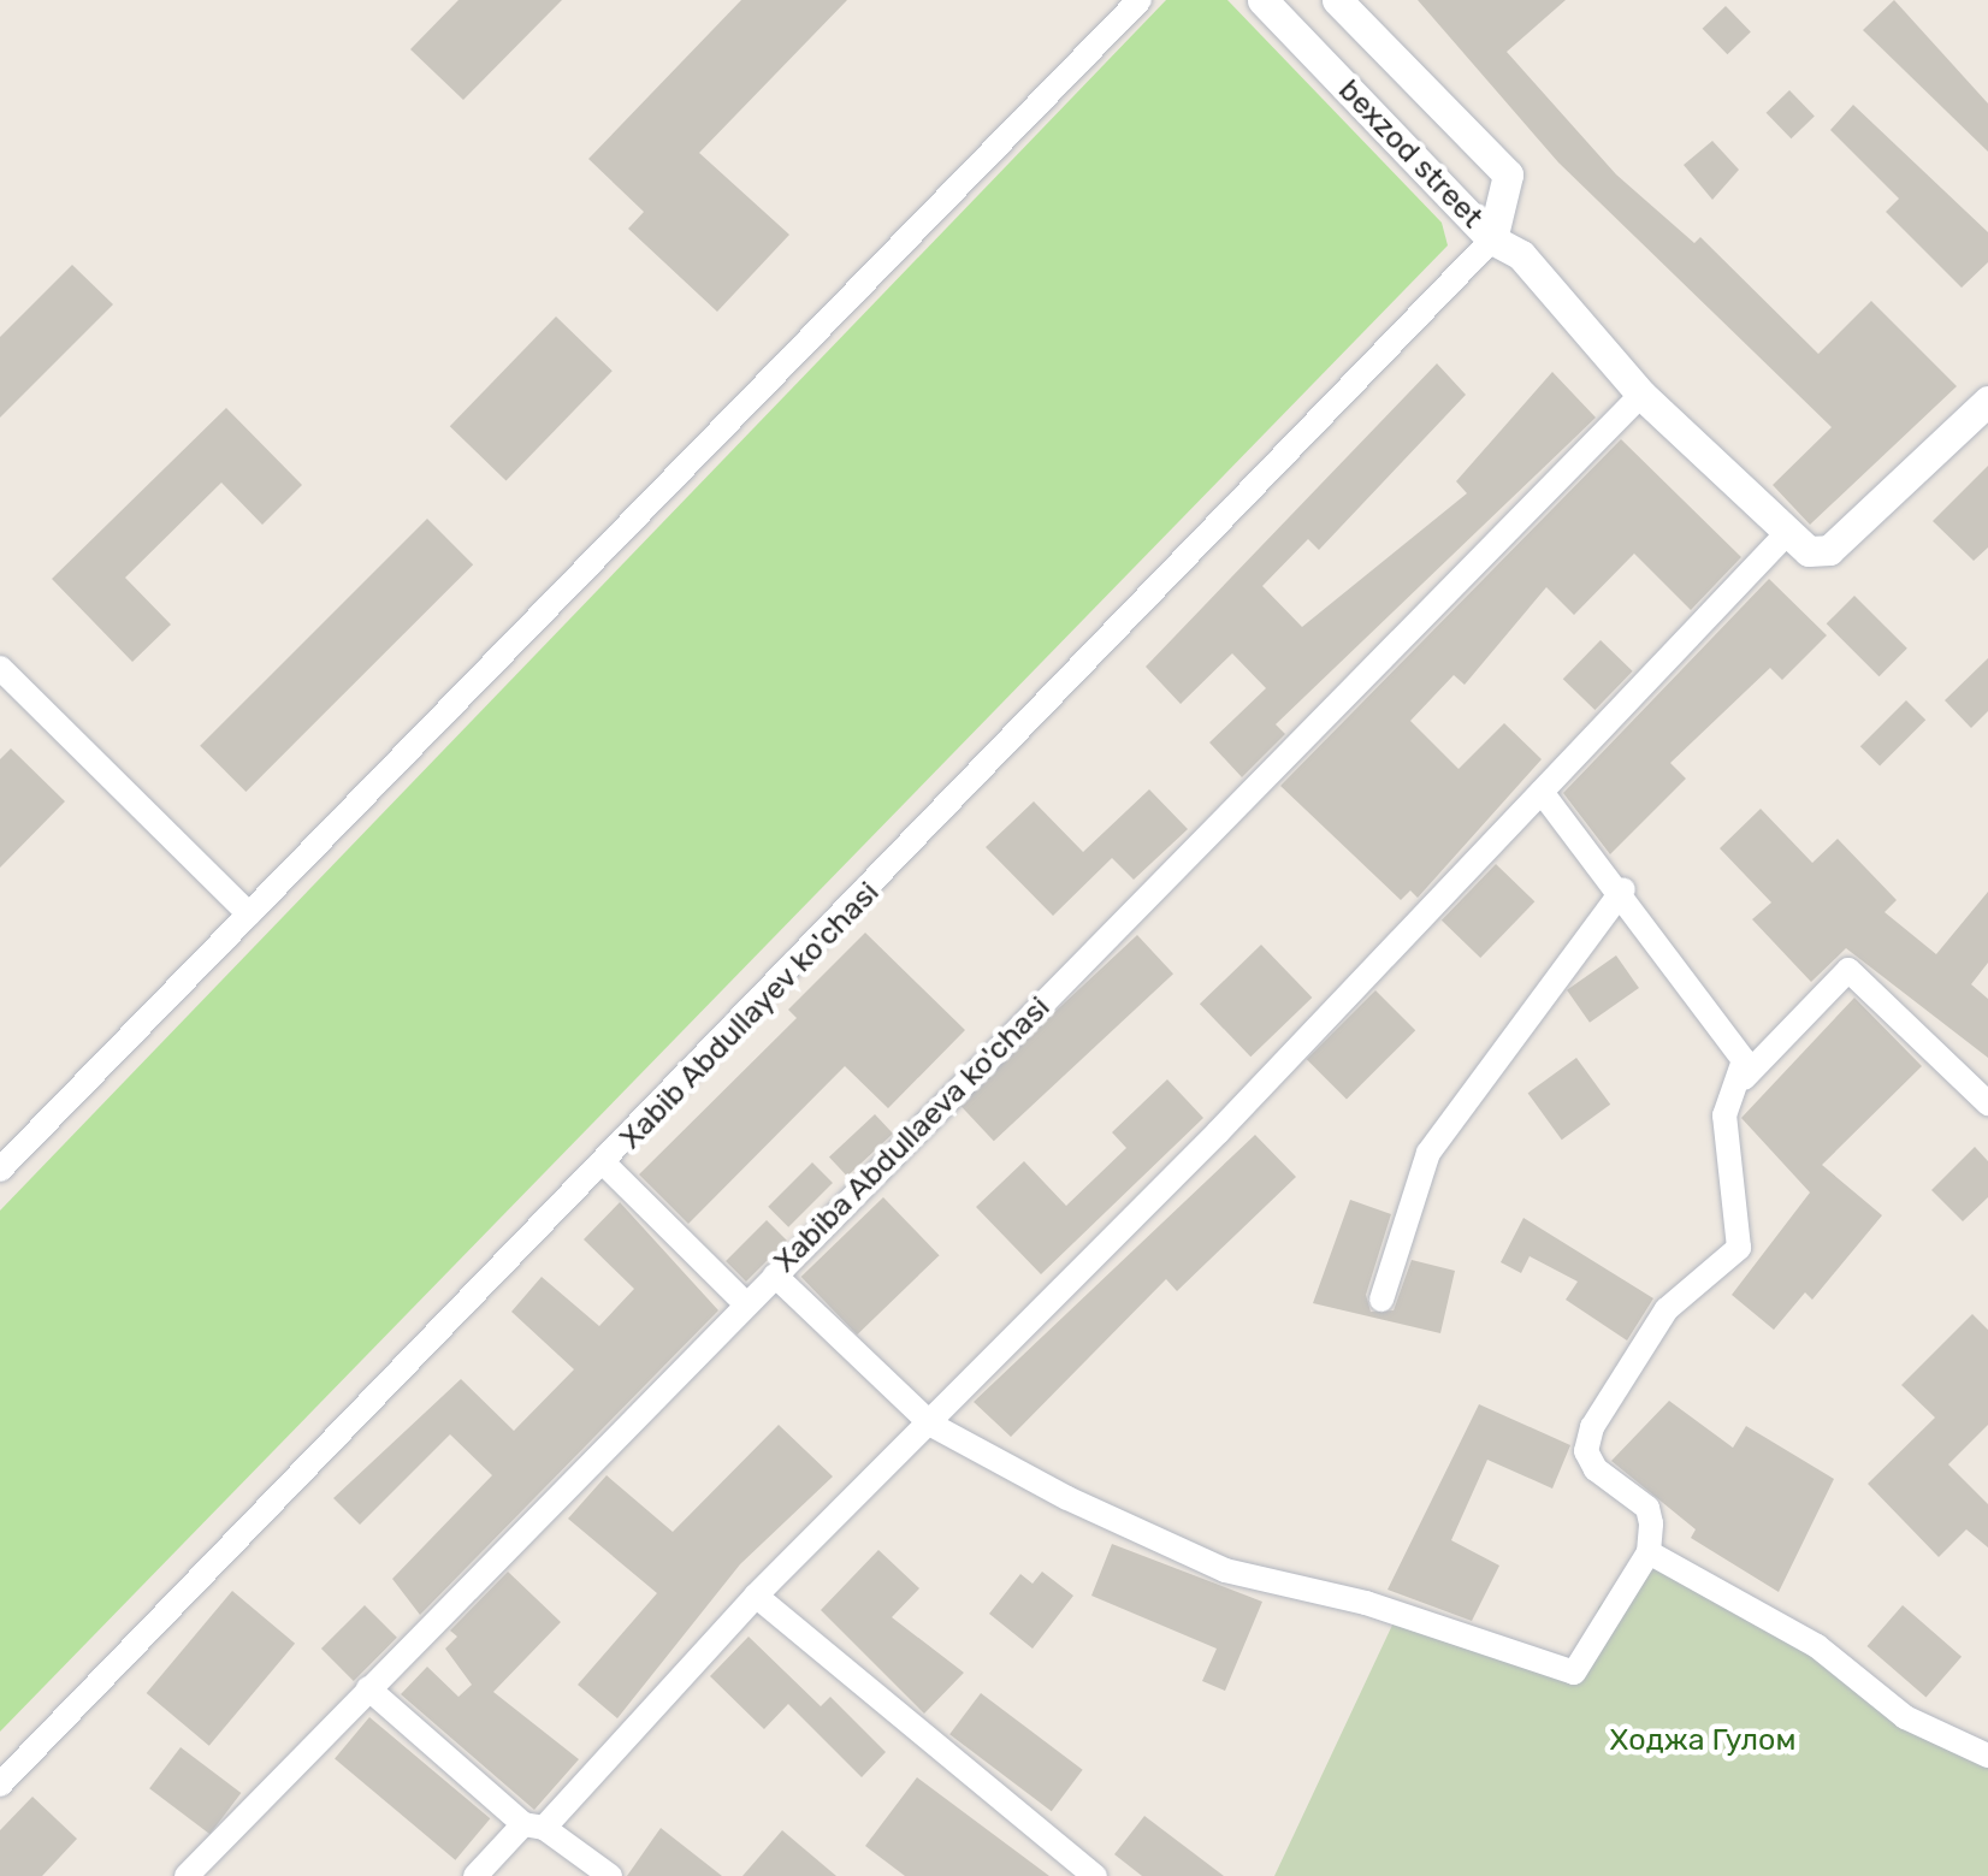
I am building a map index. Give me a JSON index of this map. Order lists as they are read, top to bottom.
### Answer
{
  "streets": {
    "street": ["bexzod street", "Xabib Abdullayev ko'chasi", "Xabiba Abdullaeva ko'chasi"]
  },
  "crossings": [
    ["bexzod street", "Xabib Abdullayev ko'chasi"]
  ],
  "parks": ["Ходжа Гулом"]
}
